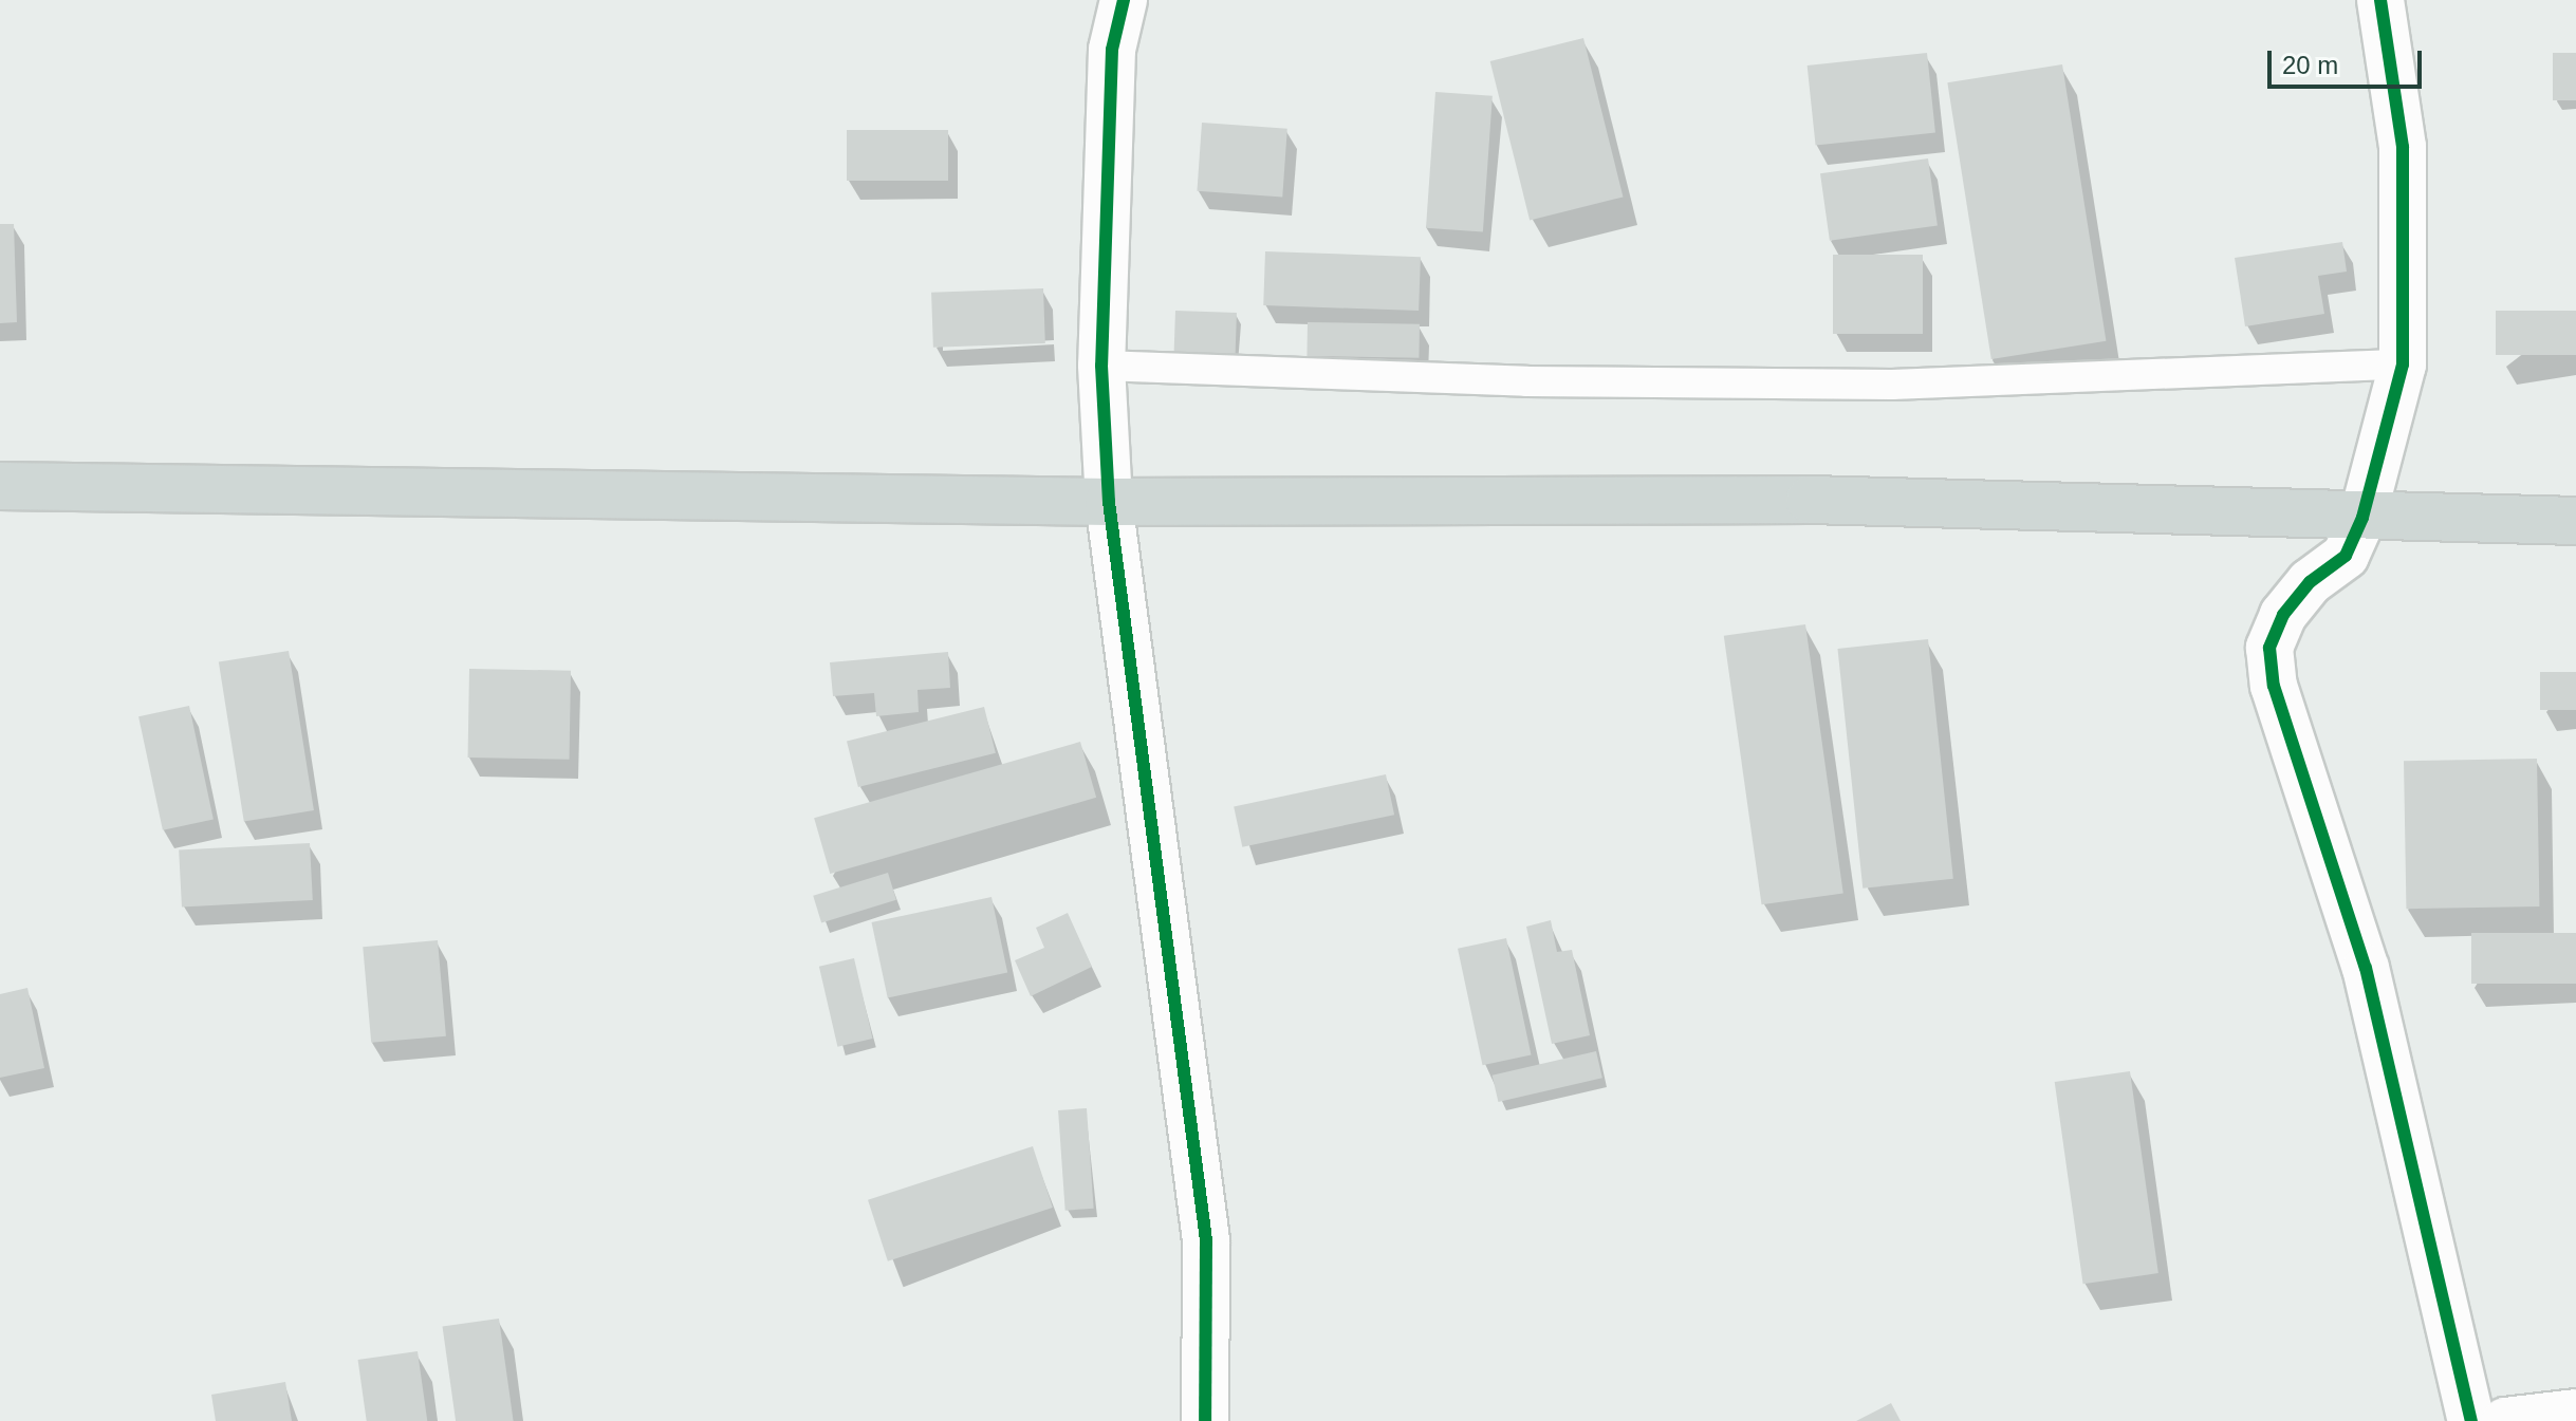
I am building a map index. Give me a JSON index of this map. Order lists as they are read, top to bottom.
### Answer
{
  "scale_bar": "20 m"
}
